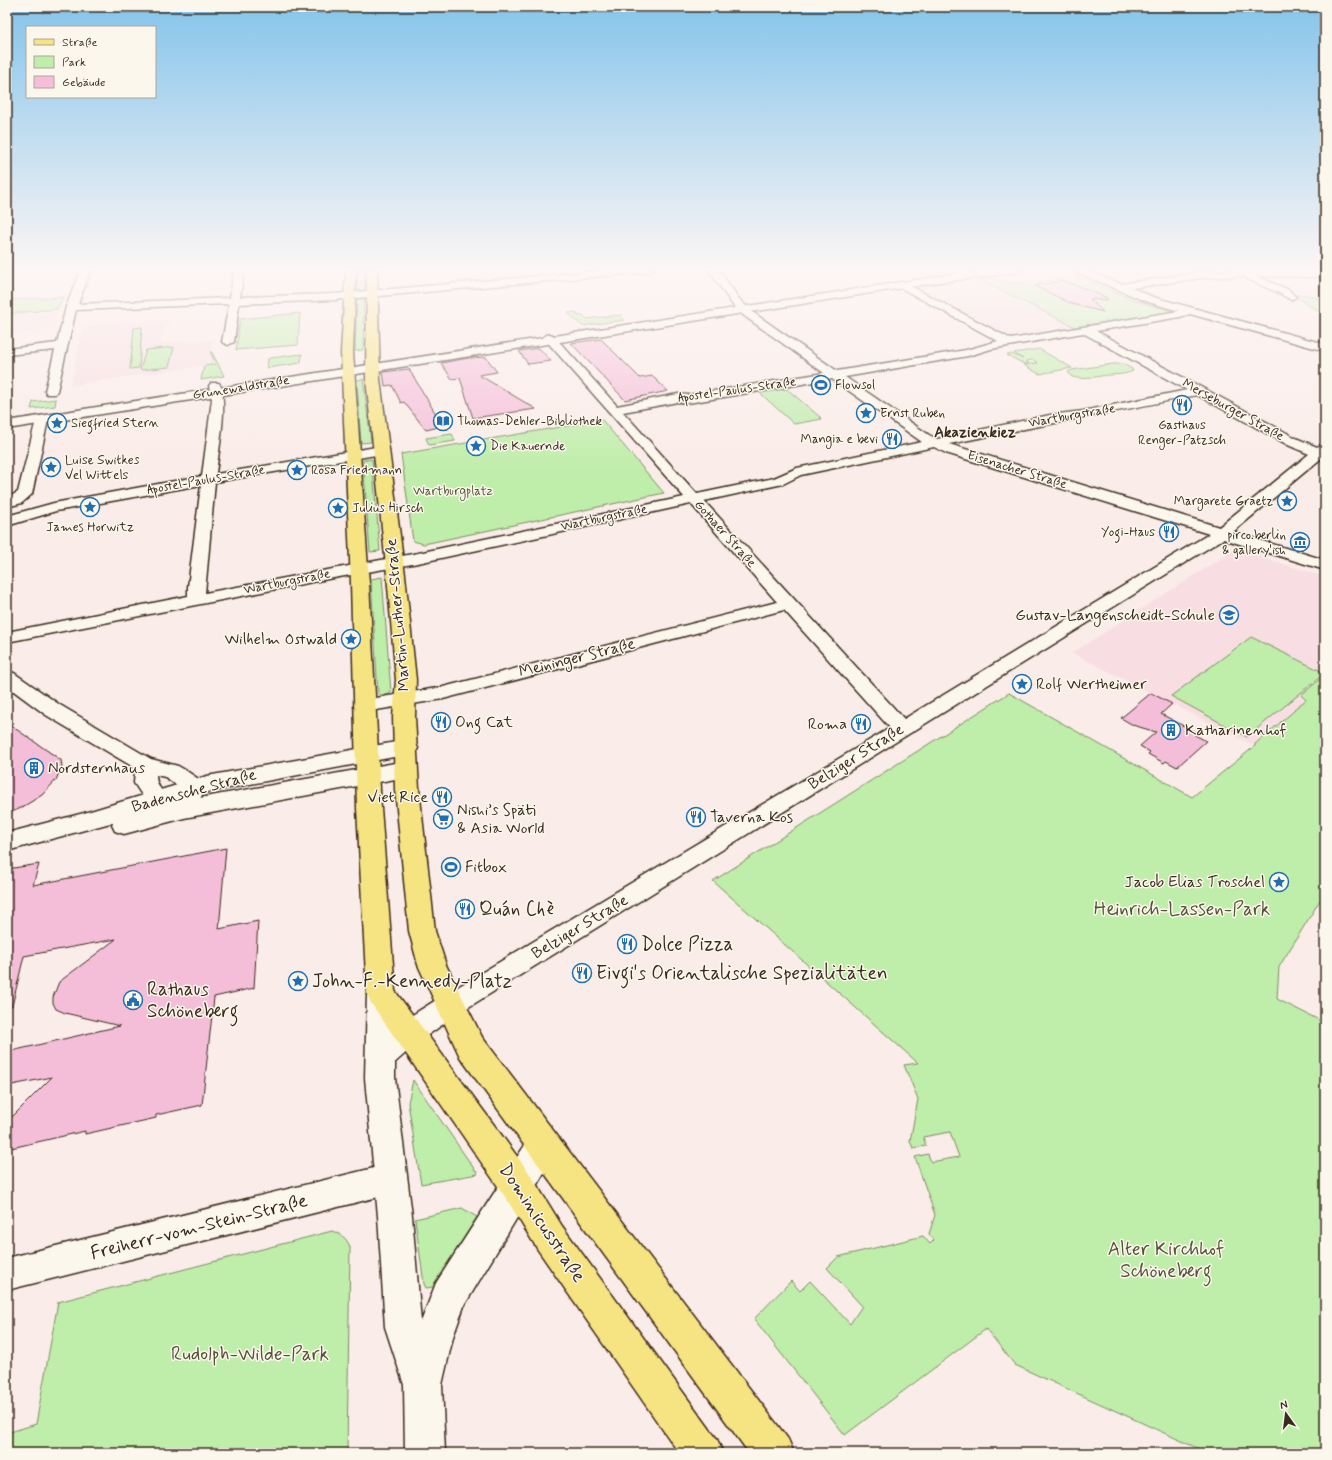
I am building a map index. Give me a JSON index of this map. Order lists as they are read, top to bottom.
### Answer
{
  "streets": {
    "main road": [
      "Grunewaldstraße",
      "Martin-Luther-Straße",
      "Badensche Straße",
      "Dominicusstraße"
    ],
    "street": [
      "Apostel-Paulus-Straße",
      "Merseburger Straße",
      "Wartburgstraße",
      "Eisenacher Straße",
      "Gothaer Straße",
      "Meininger Straße",
      "Belziger Straße",
      "Freiherr-vom-Stein-Straße"
    ]
  },
  "crossings": [
    ["Grunewaldstraße", "Gothaer Straße"],
    ["Grunewaldstraße", "Martin-Luther-Straße"],
    ["Apostel-Paulus-Straße", "Eisenacher Straße"],
    ["Apostel-Paulus-Straße", "Gothaer Straße"],
    ["Apostel-Paulus-Straße", "Martin-Luther-Straße"],
    ["Merseburger Straße", "Wartburgstraße"],
    ["Merseburger Straße", "Belziger Straße"],
    ["Wartburgstraße", "Eisenacher Straße"],
    ["Wartburgstraße", "Gothaer Straße"],
    ["Wartburgstraße", "Martin-Luther-Straße"],
    ["Eisenacher Straße", "Belziger Straße"],
    ["Gothaer Straße", "Meininger Straße"],
    ["Gothaer Straße", "Belziger Straße"],
    ["Martin-Luther-Straße", "Meininger Straße"],
    ["Martin-Luther-Straße", "Belziger Straße"],
    ["Martin-Luther-Straße", "Badensche Straße"],
    ["Belziger Straße", "Dominicusstraße"]
  ],
  "districts": ["Akazienkiez"],
  "parks": [
    "Wartburgplatz",
    "Heinrich-Lassen-Park",
    "Alter Kirchhof Schöneberg",
    "Rudolph-Wilde-Park"
  ],
  "places": {
    "sports": ["Flowsol", "Fitbox"],
    "restaurant": [
      "Gasthaus Renger-Patzsch",
      "Mangia e bevi",
      "Yogi-Haus",
      "Ong Cat",
      "Roma",
      "Viet Rice",
      "Taverna Kos",
      "Quán Chè",
      "Dolce Pizza",
      "Eivgi's Orientalische Spezialitäten"
    ],
    "place": [
      "Ernst Ruben",
      "Siegfried Stern",
      "Die Kauernde",
      "Luise Switkes Vel Wittels",
      "Rosa Friedmann",
      "Margarete Graetz",
      "James Horwitz",
      "Julius Hirsch",
      "Wilhelm Ostwald",
      "Rolf Wertheimer",
      "Jacob Elias Troschel",
      "John-F.-Kennedy-Platz"
    ],
    "library": ["Thomas-Dehler-Bibliothek"],
    "museum": ["pirco.berlin & gallery'ish"],
    "school or university": ["Gustav-Langenscheidt-Schule"],
    "building": ["Katharinenhof", "Nordsternhaus"],
    "supermarket": ["Nishi’s Späti & Asia World"],
    "public building": ["Rathaus Schöneberg"]
  },
  "legend": ["Straße", "Park", "Gebäude"],
  "north": "top"
}
